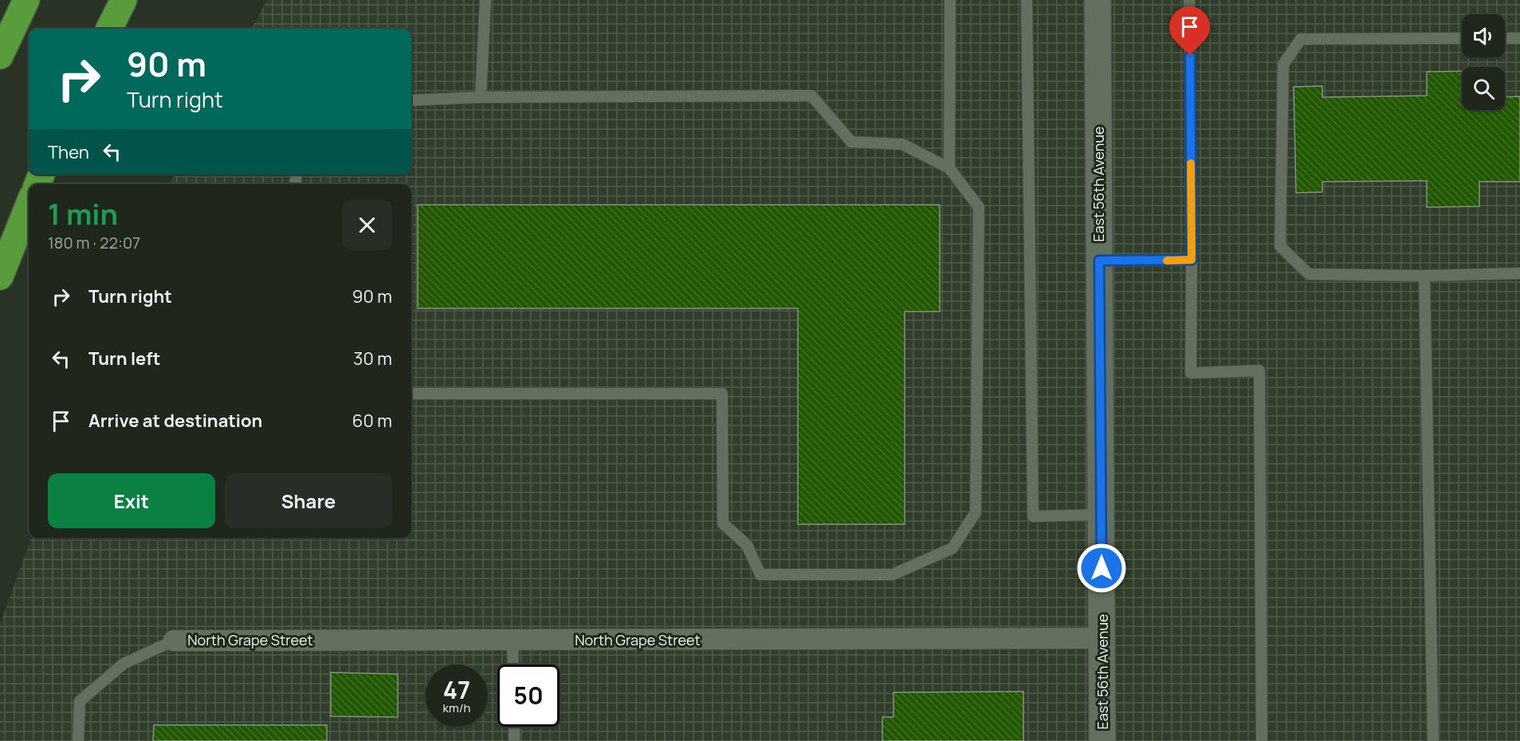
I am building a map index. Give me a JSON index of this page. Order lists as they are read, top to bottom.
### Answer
{
  "streets": {
    "main road": ["East 56th Avenue"],
    "street": ["North Grape Street"]
  },
  "crossings": [
    ["East 56th Avenue", "North Grape Street"]
  ],
  "page": {
    "turn": ["90 m", "Turn right"],
    "then": "Then",
    "heading": ["1 min", "180 m · 22:07"],
    "list": [
      {
        "name": "Turn right",
        "value": "90 m"
      },
      {
        "name": "Turn left",
        "value": "30 m"
      },
      {
        "name": "Arrive at destination",
        "value": "60 m"
      }
    ],
    "buttons": ["Exit", "Share"],
    "speed": "47 km/h",
    "limit": "50"
  }
}
